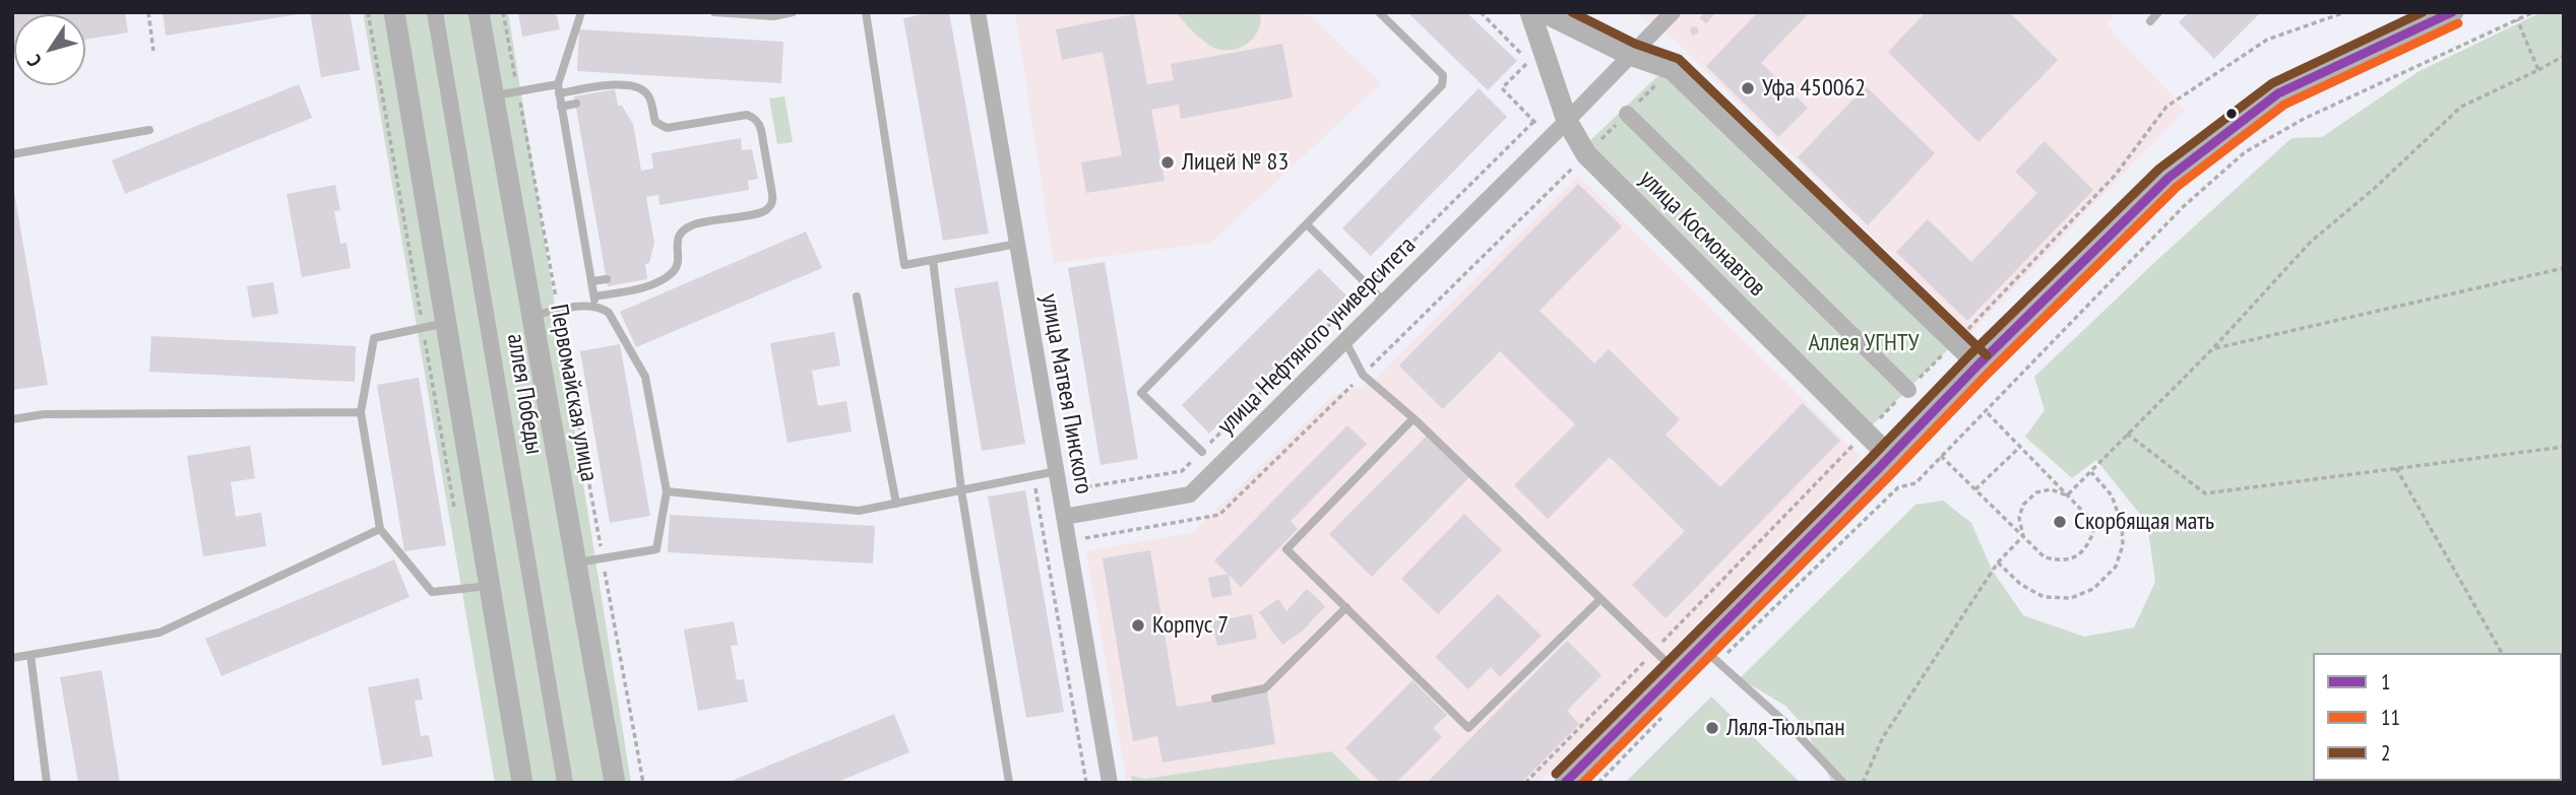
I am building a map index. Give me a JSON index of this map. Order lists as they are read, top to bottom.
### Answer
{
  "streets": {
    "main road": ["улица Космонавтов", "Первомайская улица"],
    "street": ["улица Нефтяного университета", "аллея Победы", "улица Матвея Пинского"]
  },
  "crossings": [
    ["улица Космонавтов", "улица Нефтяного университета"],
    ["улица Нефтяного университета", "улица Матвея Пинского"]
  ],
  "parks": ["Аллея УГНТУ"],
  "places": [
    "Уфа 450062",
    "Лицей № 83",
    "Скорбящая мать",
    "Корпус 7",
    "Ляля-Тюльпан"
  ],
  "lines": ["transit line 1", "transit line 2", "transit line 11"],
  "legend": ["1", "11", "2"],
  "north": "bottom left"
}
